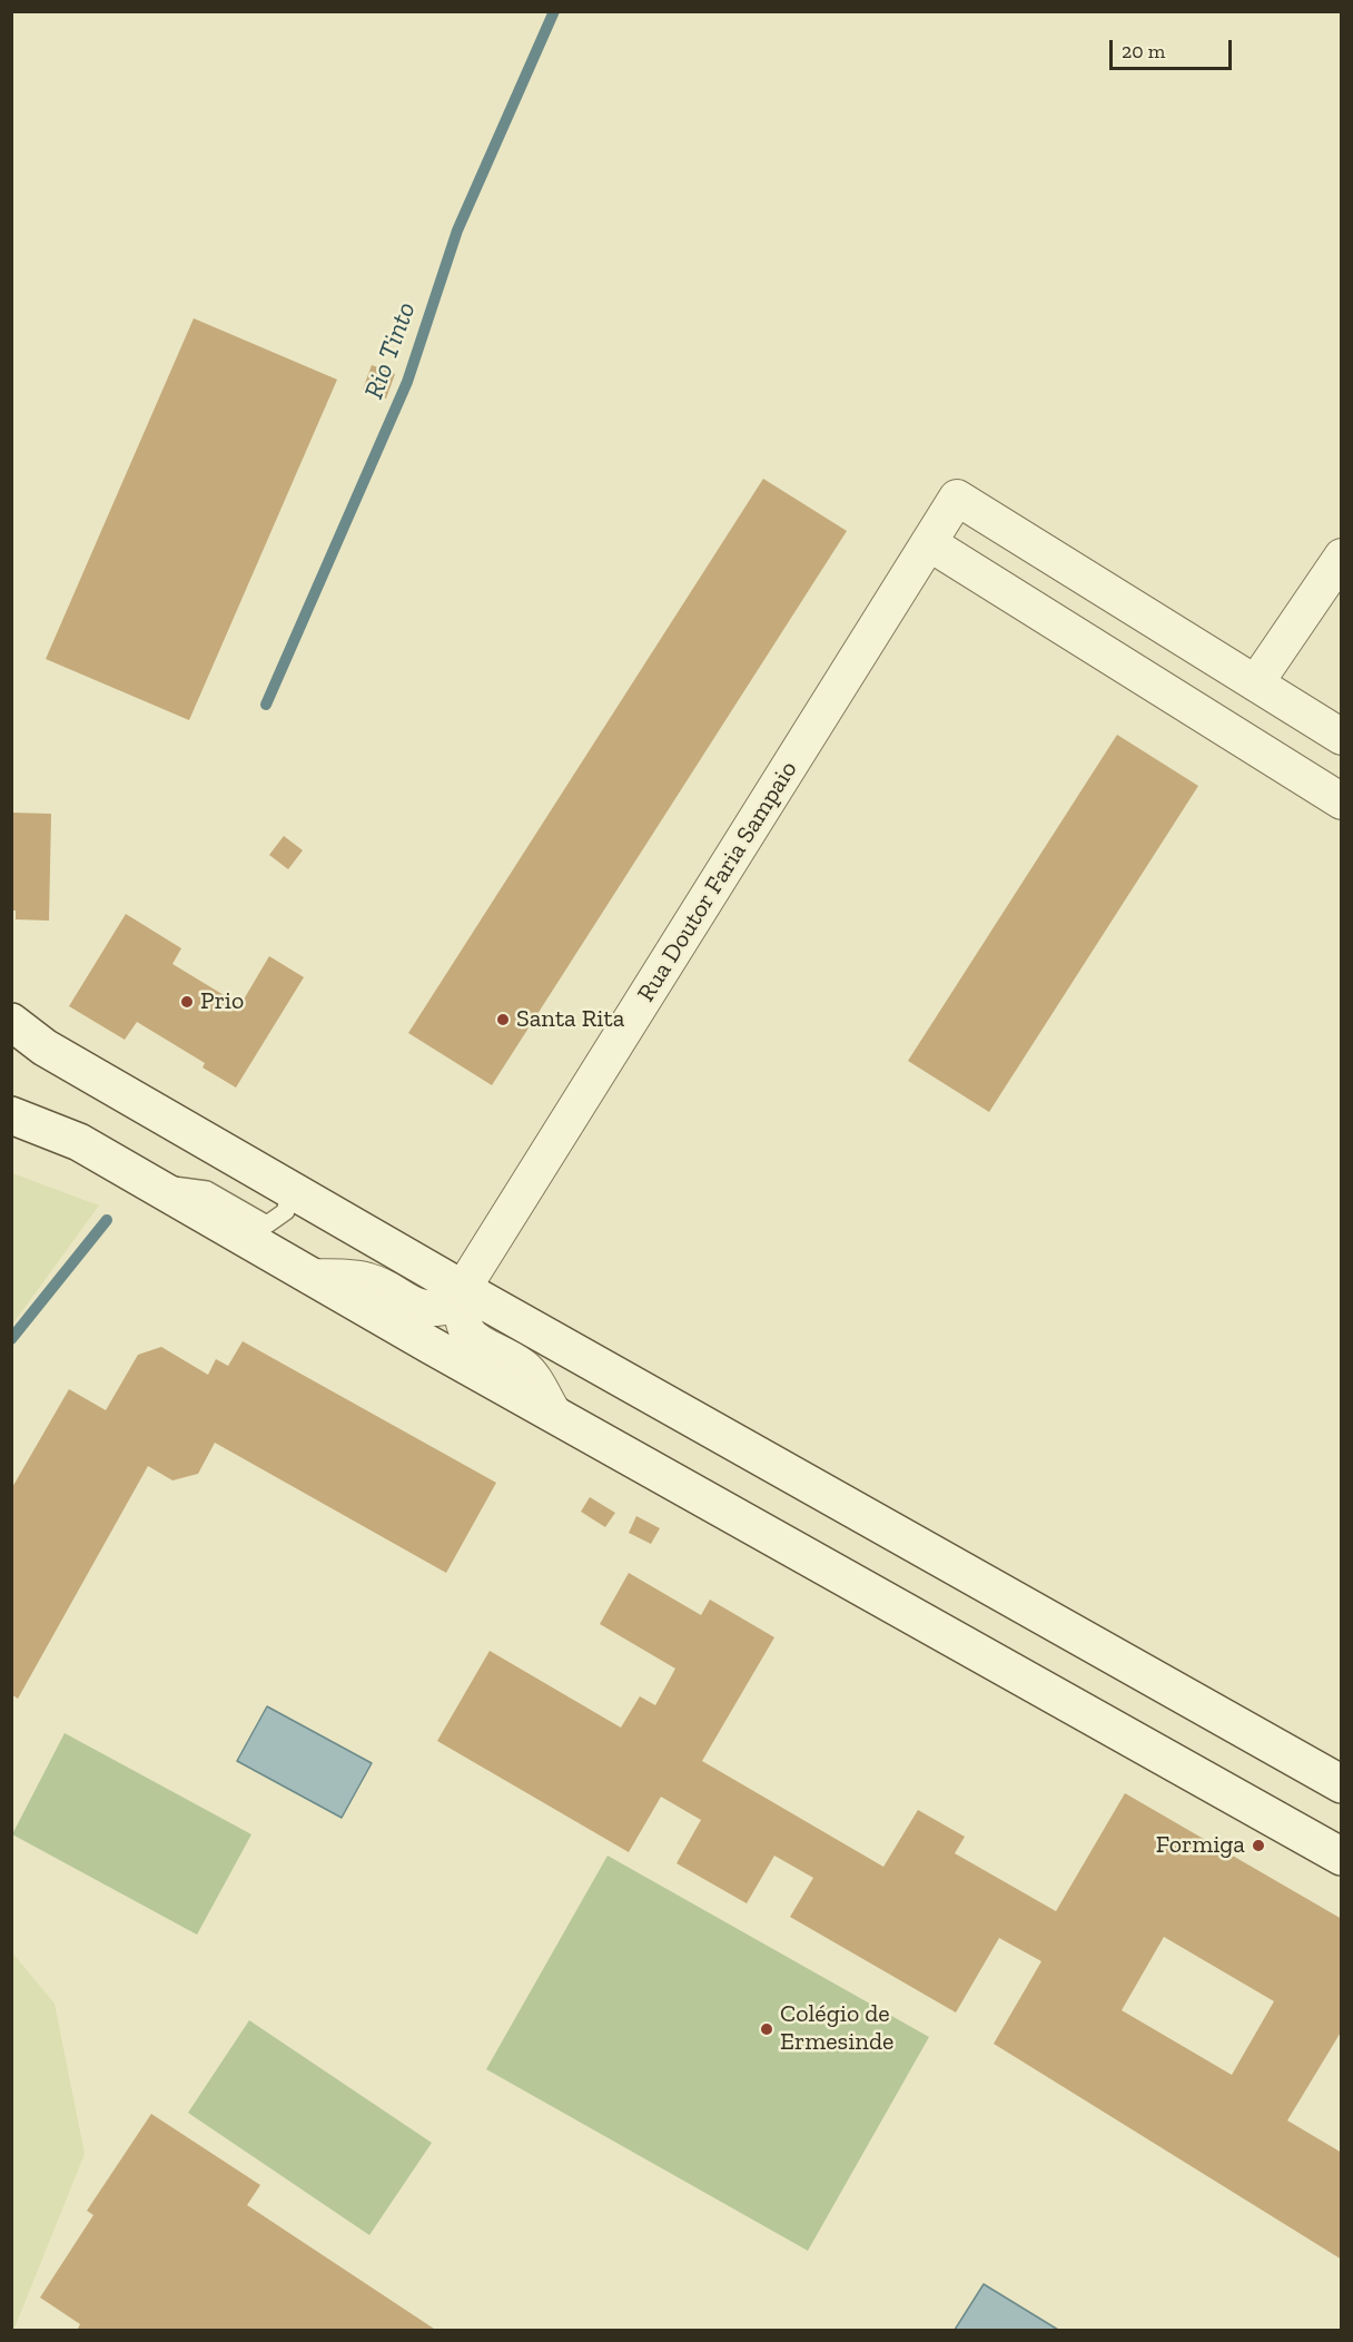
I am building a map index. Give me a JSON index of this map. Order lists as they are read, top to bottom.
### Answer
{
  "streets": {
    "street": ["Rua Doutor Faria Sampaio"]
  },
  "water": ["Rio Tinto"],
  "places": [
    "Prio",
    "Santa Rita",
    "Formiga",
    "Colégio de Ermesinde"
  ],
  "scale_bar": "20 m"
}
